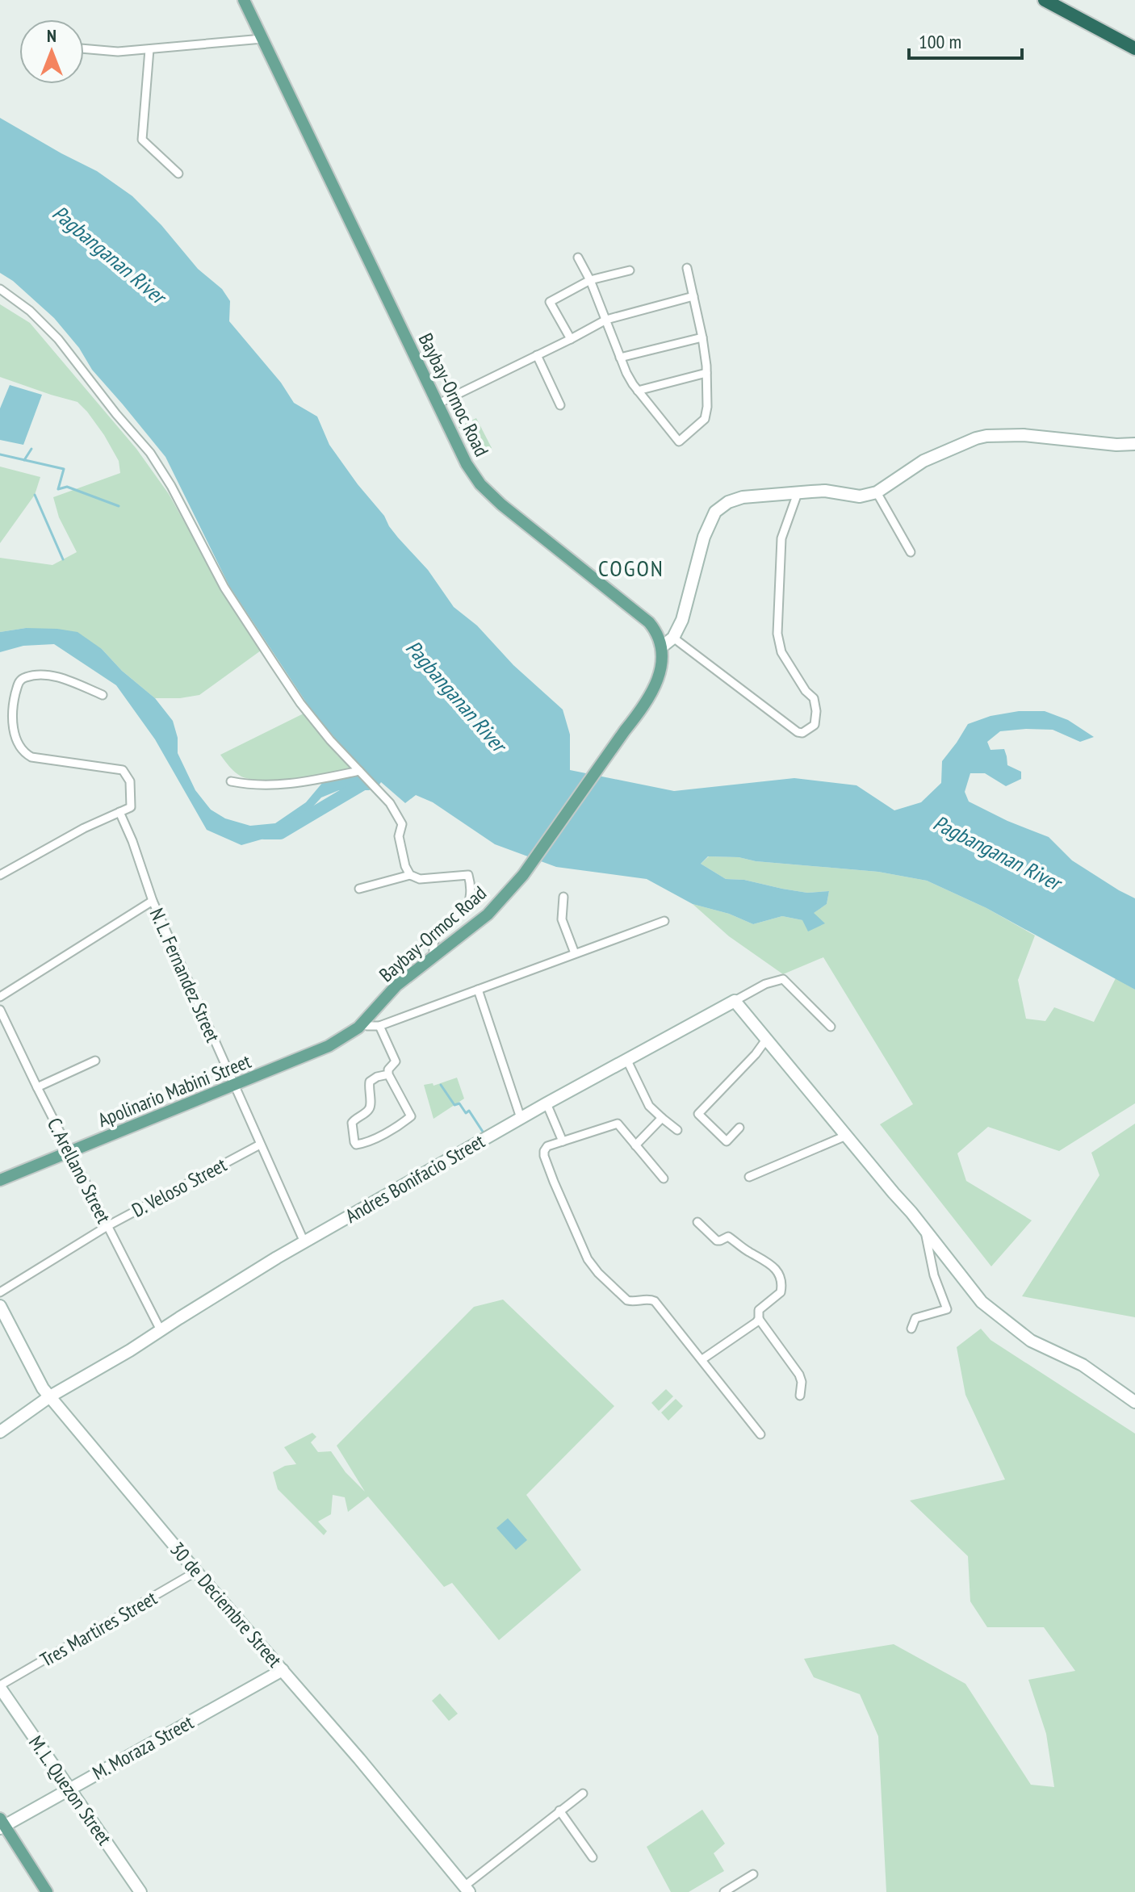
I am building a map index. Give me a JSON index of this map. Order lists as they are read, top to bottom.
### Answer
{
  "streets": {
    "main road": ["Baybay-Ormoc Road", "Apolinario Mabini Street"],
    "street": [
      "N. L. Fernandez Street",
      "C. Arellano Street",
      "Andres Bonifacio Street",
      "D. Veloso Street",
      "30 de Deciembre Street",
      "Tres Martires Street",
      "M. Moraza Street",
      "M. L. Quezon Street"
    ]
  },
  "crossings": [
    ["Baybay-Ormoc Road", "Apolinario Mabini Street"],
    ["N. L. Fernandez Street", "Apolinario Mabini Street"],
    ["N. L. Fernandez Street", "Andres Bonifacio Street"],
    ["N. L. Fernandez Street", "D. Veloso Street"],
    ["Apolinario Mabini Street", "C. Arellano Street"],
    ["C. Arellano Street", "Andres Bonifacio Street"],
    ["C. Arellano Street", "D. Veloso Street"],
    ["Andres Bonifacio Street", "30 de Deciembre Street"],
    ["30 de Deciembre Street", "Tres Martires Street"],
    ["30 de Deciembre Street", "M. Moraza Street"],
    ["Tres Martires Street", "M. L. Quezon Street"],
    ["M. Moraza Street", "M. L. Quezon Street"]
  ],
  "districts": ["COGON"],
  "water": ["Pagbanganan River"],
  "scale_bar": "100 m",
  "north": "top"
}
